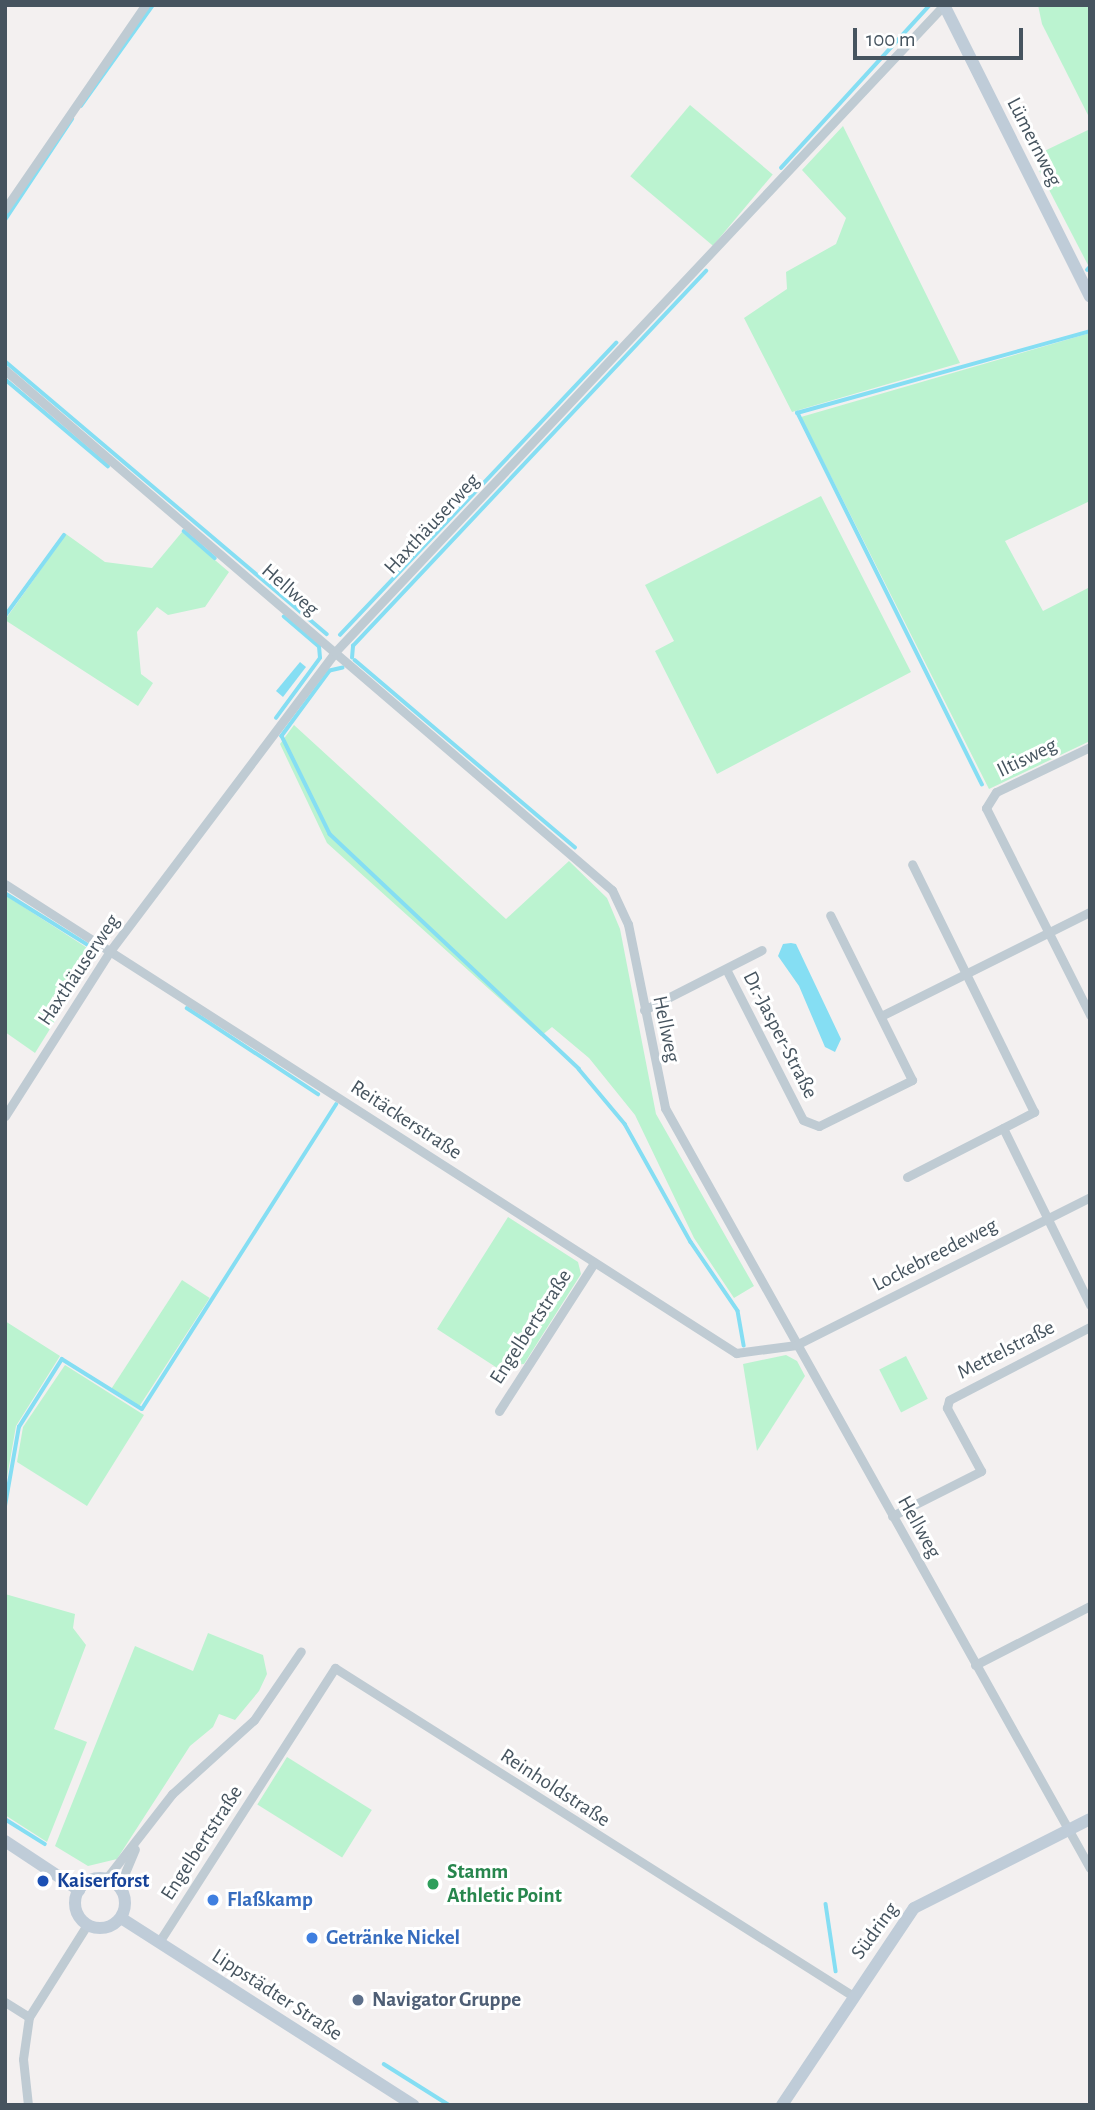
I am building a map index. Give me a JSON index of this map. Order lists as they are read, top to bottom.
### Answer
{
  "streets": {
    "street": [
      "Lümernweg",
      "Haxthäuserweg",
      "Hellweg",
      "Iltisweg",
      "Dr.-Jasper-Straße",
      "Reitäckerstraße",
      "Lockebreedeweg",
      "Engelbertstraße",
      "Mettelstraße",
      "Reinholdstraße",
      "Südring",
      "Lippstädter Straße"
    ]
  },
  "crossings": [
    ["Lümernweg", "Haxthäuserweg"],
    ["Haxthäuserweg", "Hellweg"],
    ["Haxthäuserweg", "Reitäckerstraße"],
    ["Hellweg", "Dr.-Jasper-Straße"],
    ["Hellweg", "Reitäckerstraße"],
    ["Hellweg", "Lockebreedeweg"],
    ["Hellweg", "Mettelstraße"],
    ["Hellweg", "Südring"],
    ["Reitäckerstraße", "Lockebreedeweg"],
    ["Reitäckerstraße", "Engelbertstraße"],
    ["Engelbertstraße", "Reinholdstraße"],
    ["Engelbertstraße", "Lippstädter Straße"],
    ["Reinholdstraße", "Südring"]
  ],
  "places": [
    "Kaiserforst",
    "Stamm Athletic Point",
    "Flaßkamp",
    "Getränke Nickel",
    "Navigator Gruppe"
  ],
  "scale_bar": "100 m"
}
